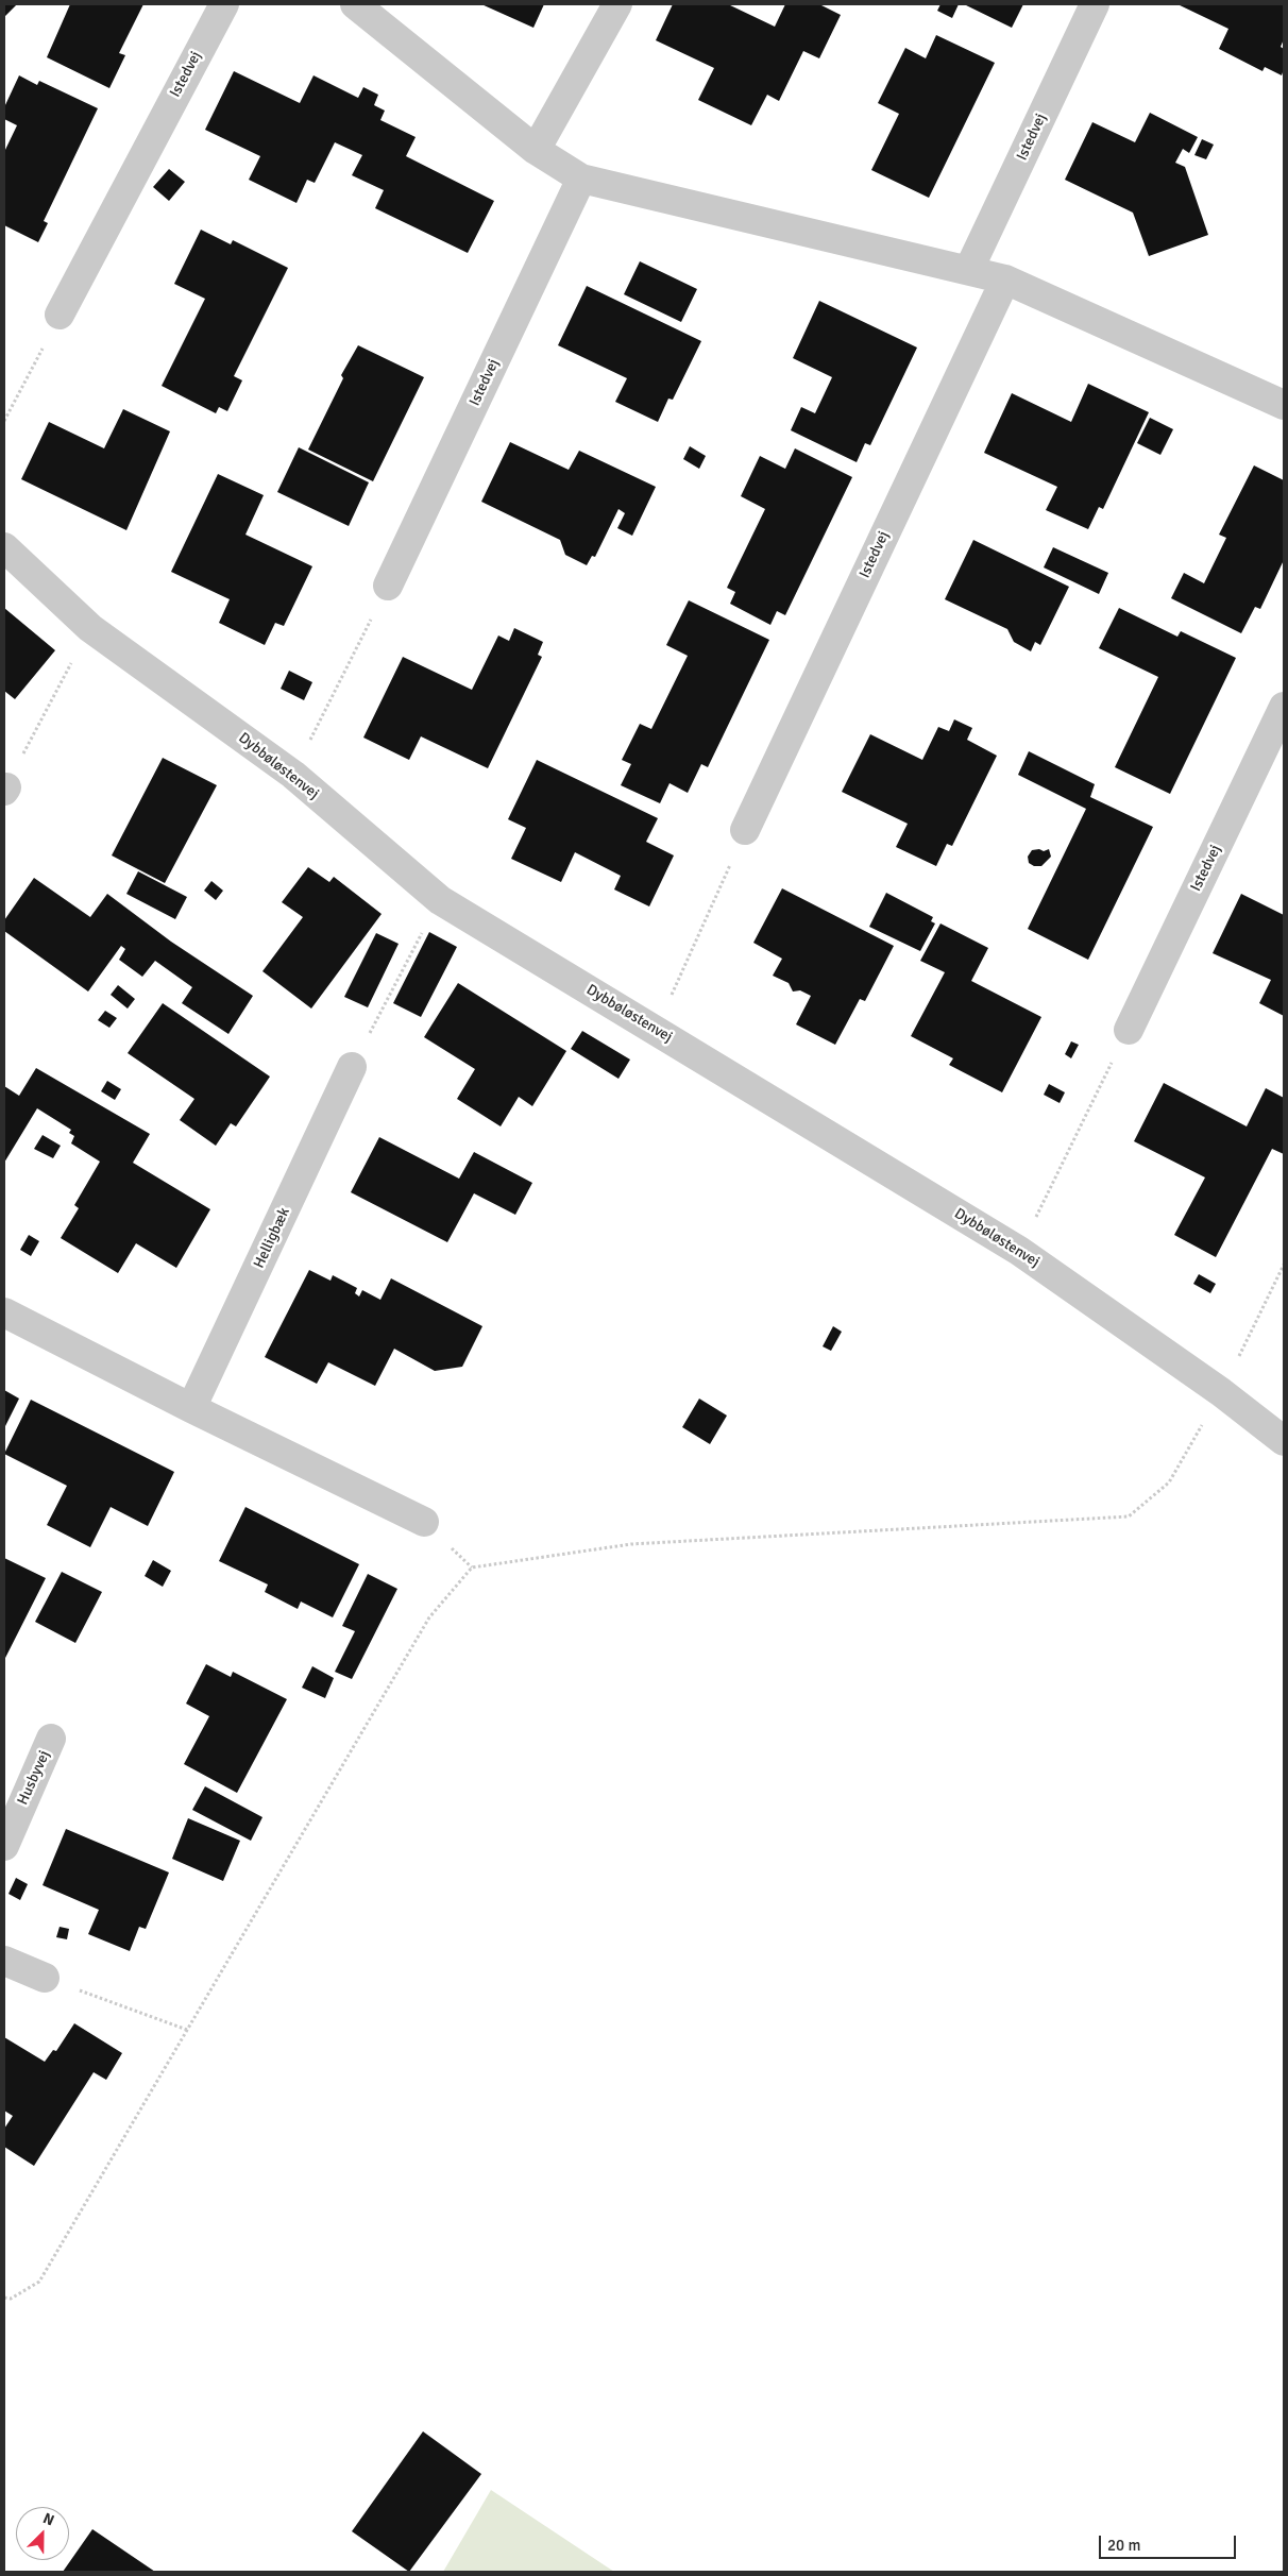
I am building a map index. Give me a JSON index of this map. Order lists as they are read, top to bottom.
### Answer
{
  "streets": {
    "street": [
      "Istedvej",
      "Dybbøløstenvej",
      "Helligbæk",
      "Husbyvej"
    ]
  },
  "scale_bar": "20 m",
  "north": "top right"
}
